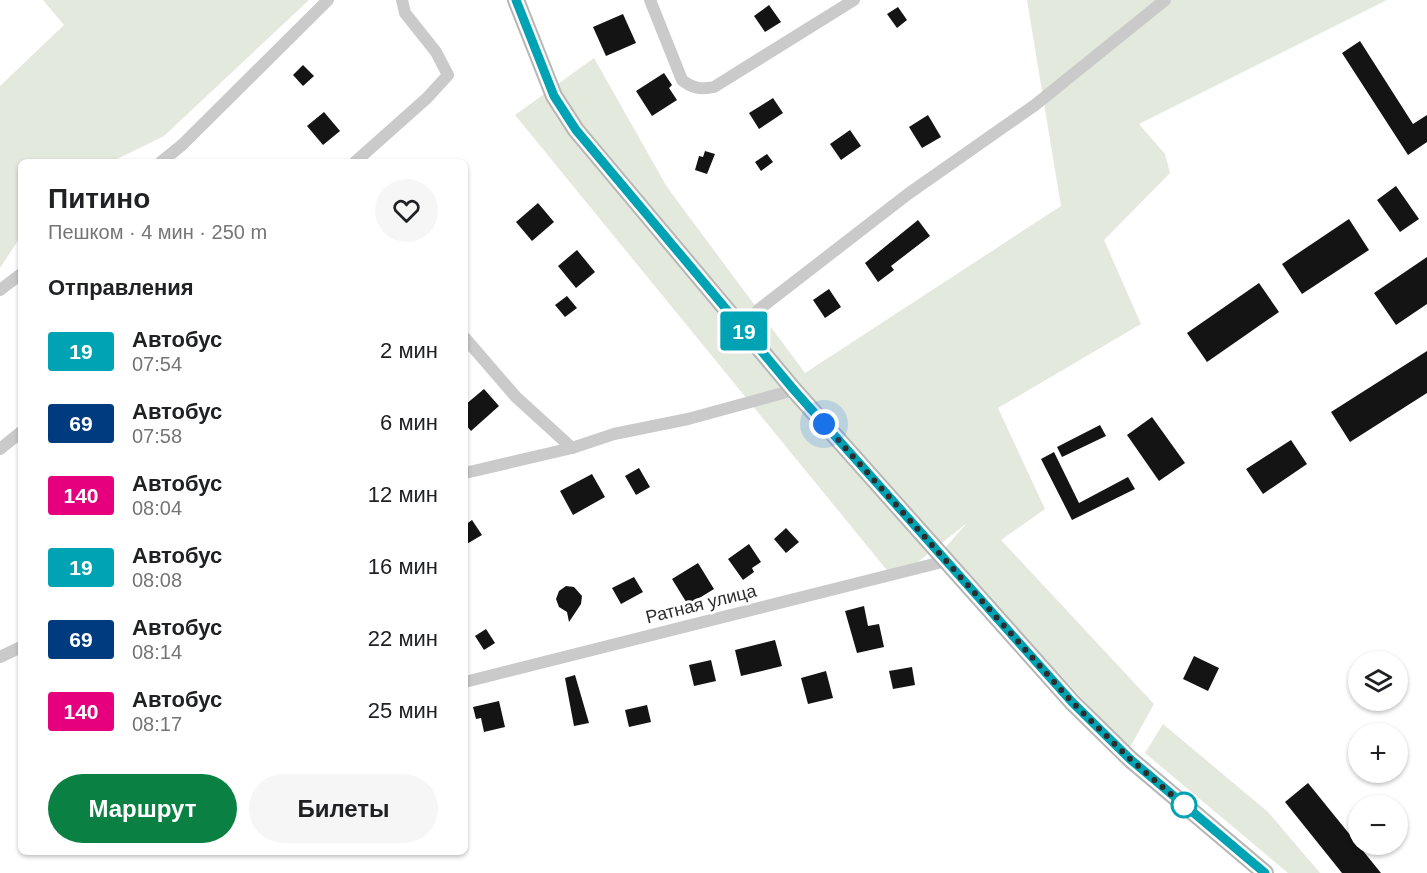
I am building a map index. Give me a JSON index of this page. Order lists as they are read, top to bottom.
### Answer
{
  "streets": {
    "street": ["Ратная улица"]
  },
  "lines": ["bus line 19"],
  "page": {
    "on_map": "19",
    "heading": [
      ["Питино", "Пешком · 4 мин · 250 m"],
      "Отправления"
    ],
    "list": [
      {
        "mark": "19",
        "name": "Автобус",
        "note": "07:54",
        "value": "2 мин"
      },
      {
        "mark": "69",
        "name": "Автобус",
        "note": "07:58",
        "value": "6 мин"
      },
      {
        "mark": "140",
        "name": "Автобус",
        "note": "08:04",
        "value": "12 мин"
      },
      {
        "mark": "19",
        "name": "Автобус",
        "note": "08:08",
        "value": "16 мин"
      },
      {
        "mark": "69",
        "name": "Автобус",
        "note": "08:14",
        "value": "22 мин"
      },
      {
        "mark": "140",
        "name": "Автобус",
        "note": "08:17",
        "value": "25 мин"
      }
    ],
    "map_buttons": ["+", "−"],
    "buttons": ["Маршрут", "Билеты"]
  }
}
